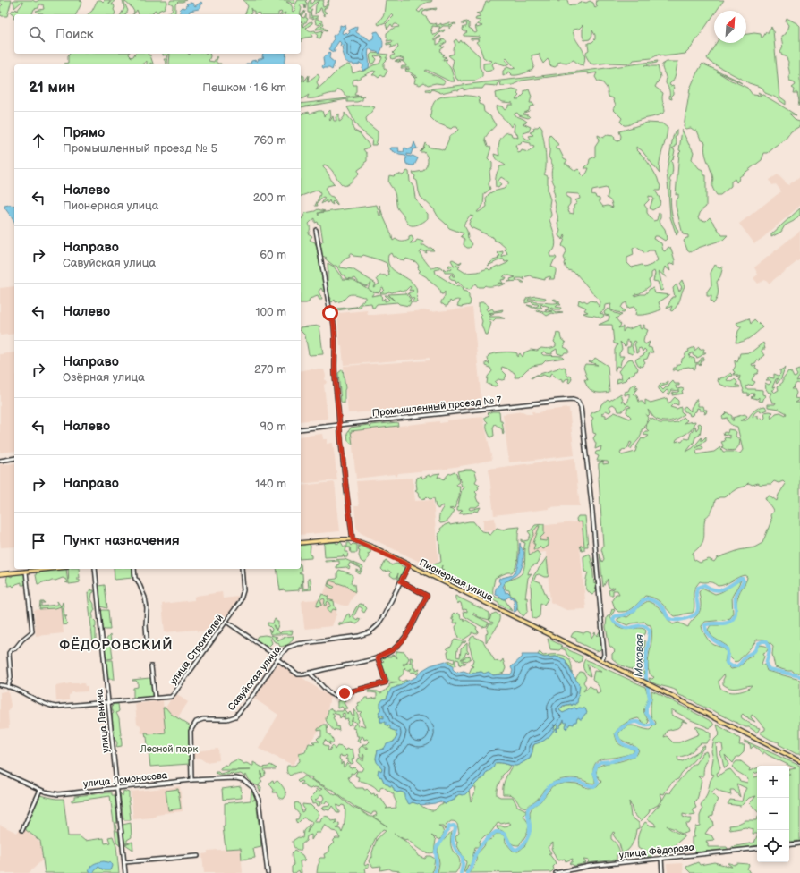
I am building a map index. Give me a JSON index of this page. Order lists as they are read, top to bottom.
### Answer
{
  "streets": {
    "main road": ["Пионерная улица"],
    "street": [
      "Промышленный проезд № 7",
      "улица Строителей",
      "Савуйская улица",
      "улица Ленина",
      "улица Ломоносова",
      "улица Фёдорова"
    ]
  },
  "crossings": [
    ["Промышленный проезд № 7", "Пионерная улица"],
    ["Пионерная улица", "Савуйская улица"],
    ["улица Строителей", "улица Ленина"],
    ["Савуйская улица", "улица Ломоносова"],
    ["улица Ленина", "улица Ломоносова"]
  ],
  "districts": ["ФЁДОРОВСКИЙ"],
  "water": ["Моховая"],
  "parks": ["Лесной парк"],
  "north": "top right",
  "page": {
    "search": "Поиск",
    "heading": ["21 мин", "Пешком · 1.6 km"],
    "list": [
      ["Прямо", "Промышленный проезд № 5", "760 m"],
      ["Налево", "Пионерная улица", "200 m"],
      ["Направо", "Савуйская улица", "60 m"],
      ["Налево", "100 m"],
      ["Направо", "Озёрная улица", "270 m"],
      ["Налево", "90 m"],
      ["Направо", "140 m"],
      "Пункт назначения"
    ],
    "map_buttons": ["+", "−"]
  }
}
